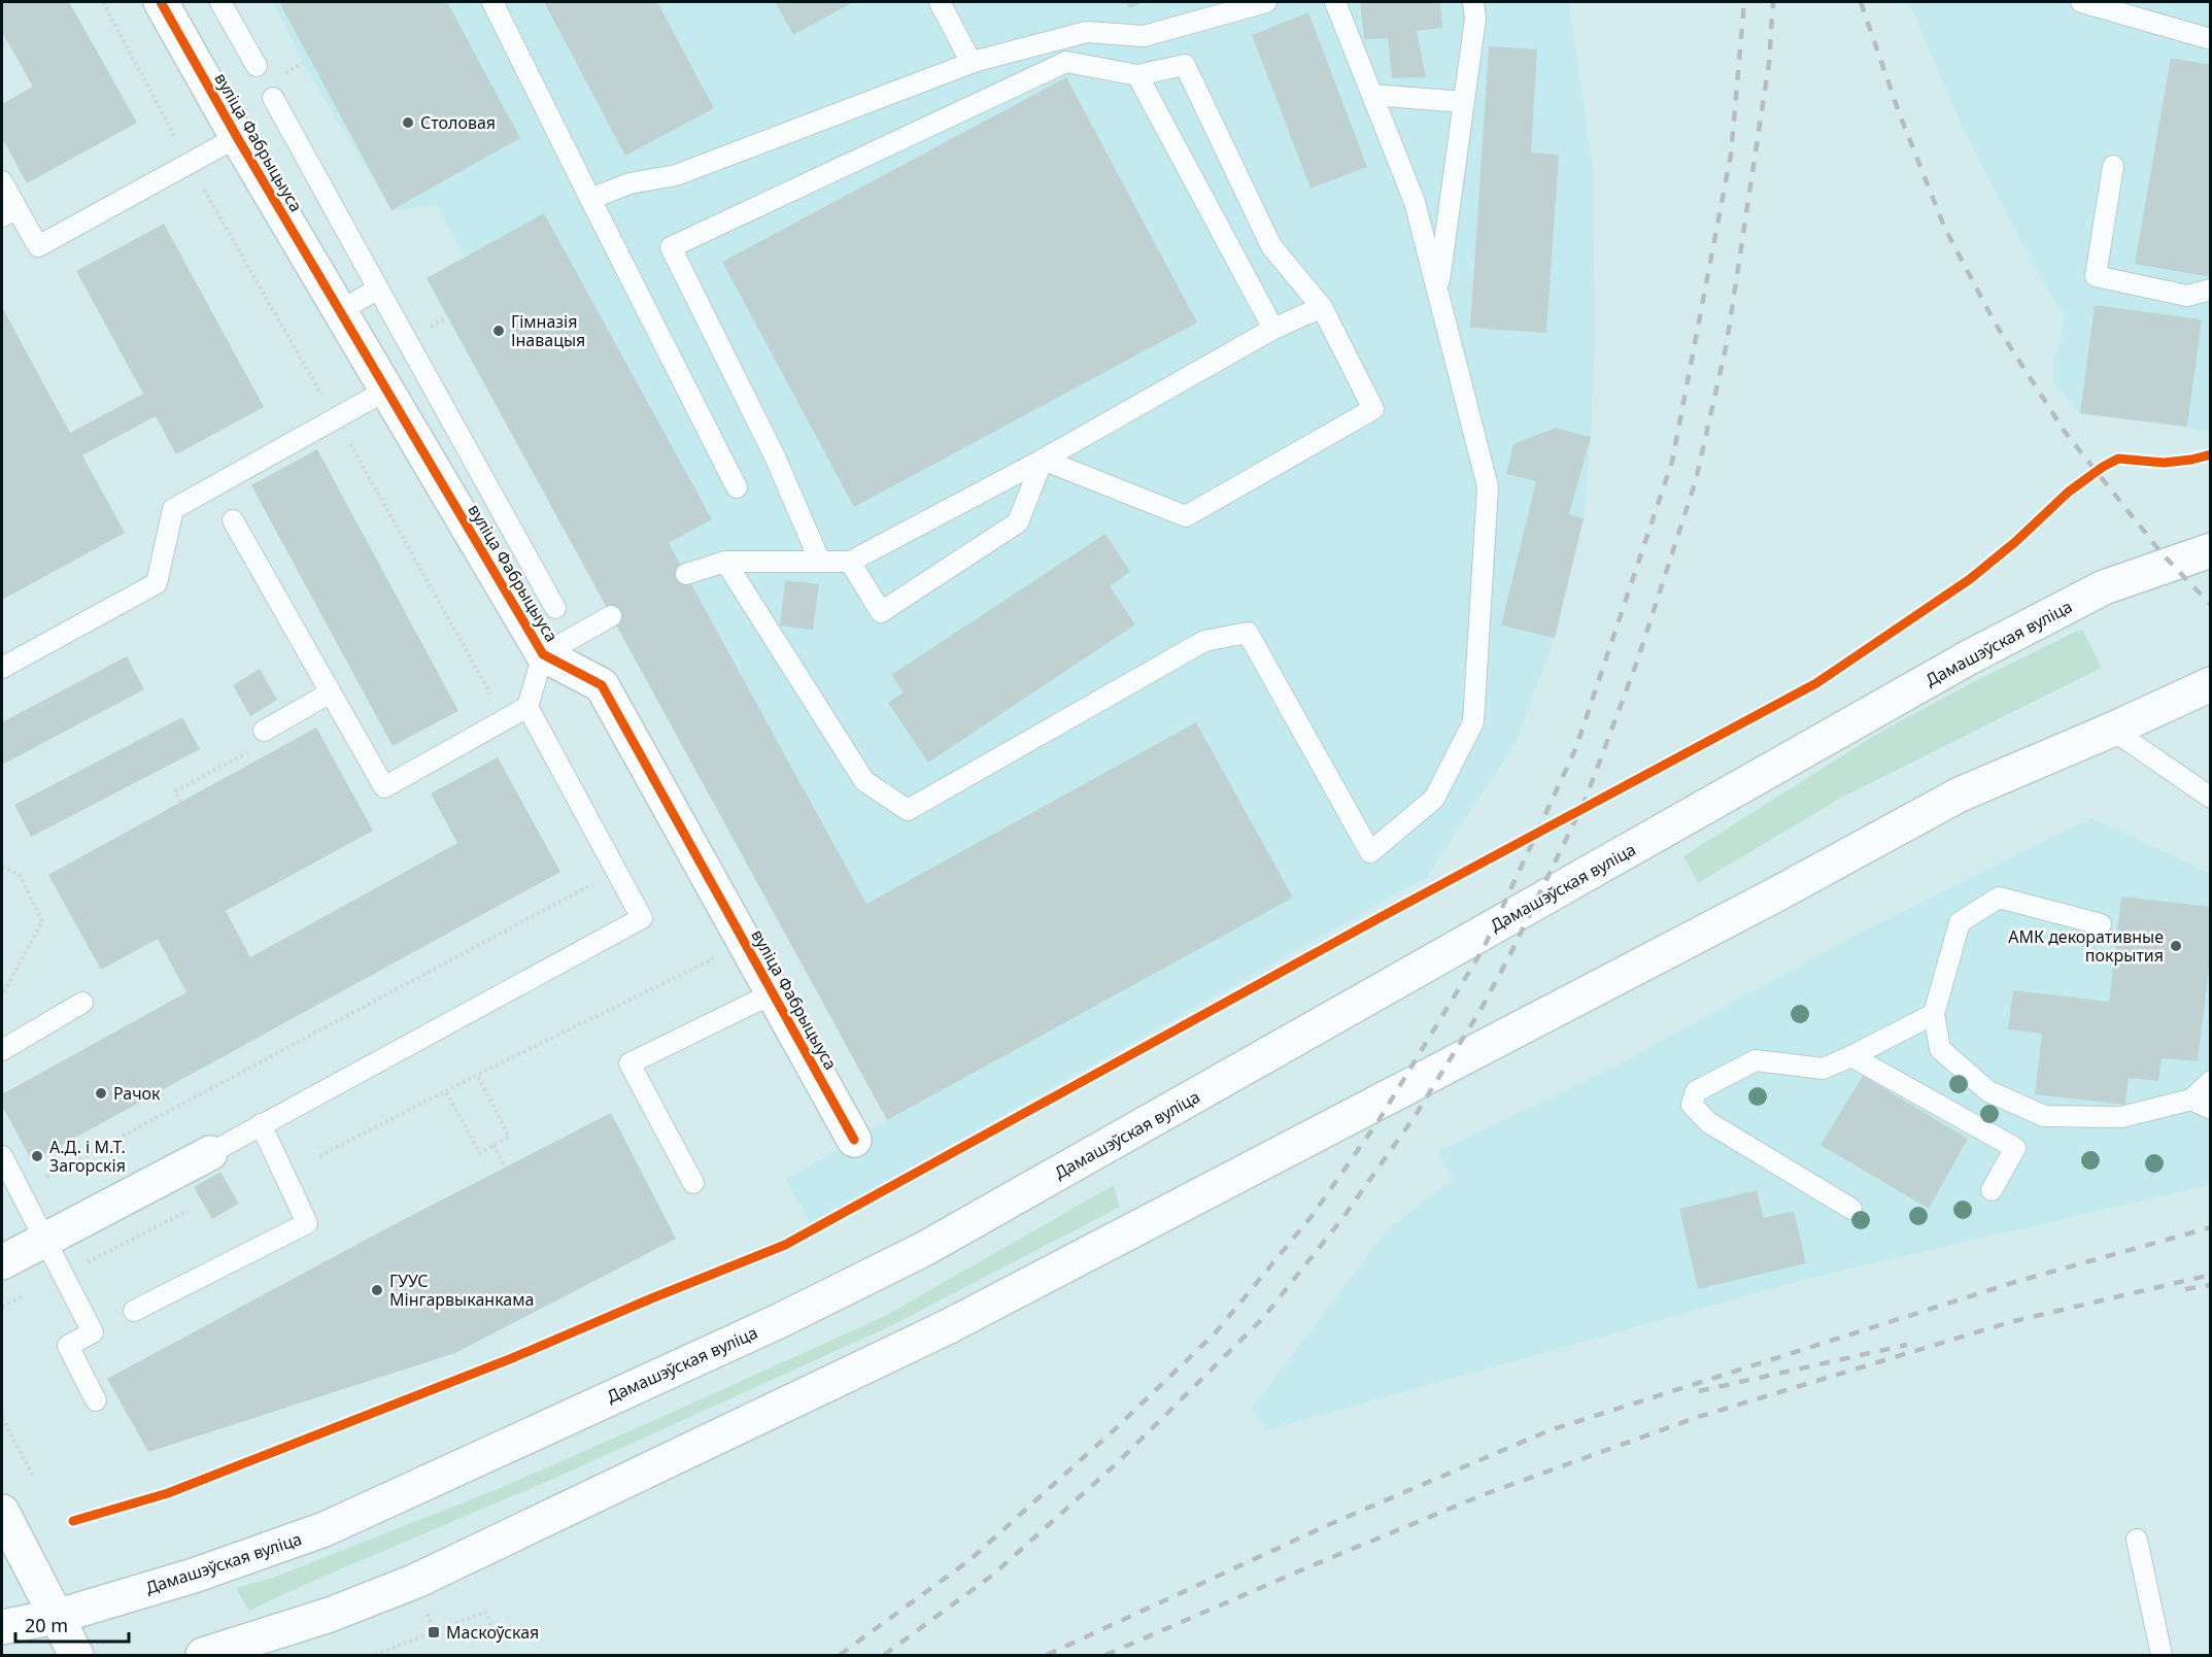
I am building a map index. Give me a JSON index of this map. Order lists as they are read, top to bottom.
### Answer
{
  "streets": {
    "main road": ["вуліца Фабрыцыуса", "Дамашэўская вуліца"]
  },
  "places": {
    "other": [
      "Столовая",
      "Гімназія Інавацыя",
      "АМК декоративные покрытия",
      "Рачок",
      "А.Д. і М.Т. Загорскія",
      "ГУУС Мінгарвыканкама"
    ],
    "transit": ["Маскоўская"]
  },
  "scale_bar": "20 m"
}
